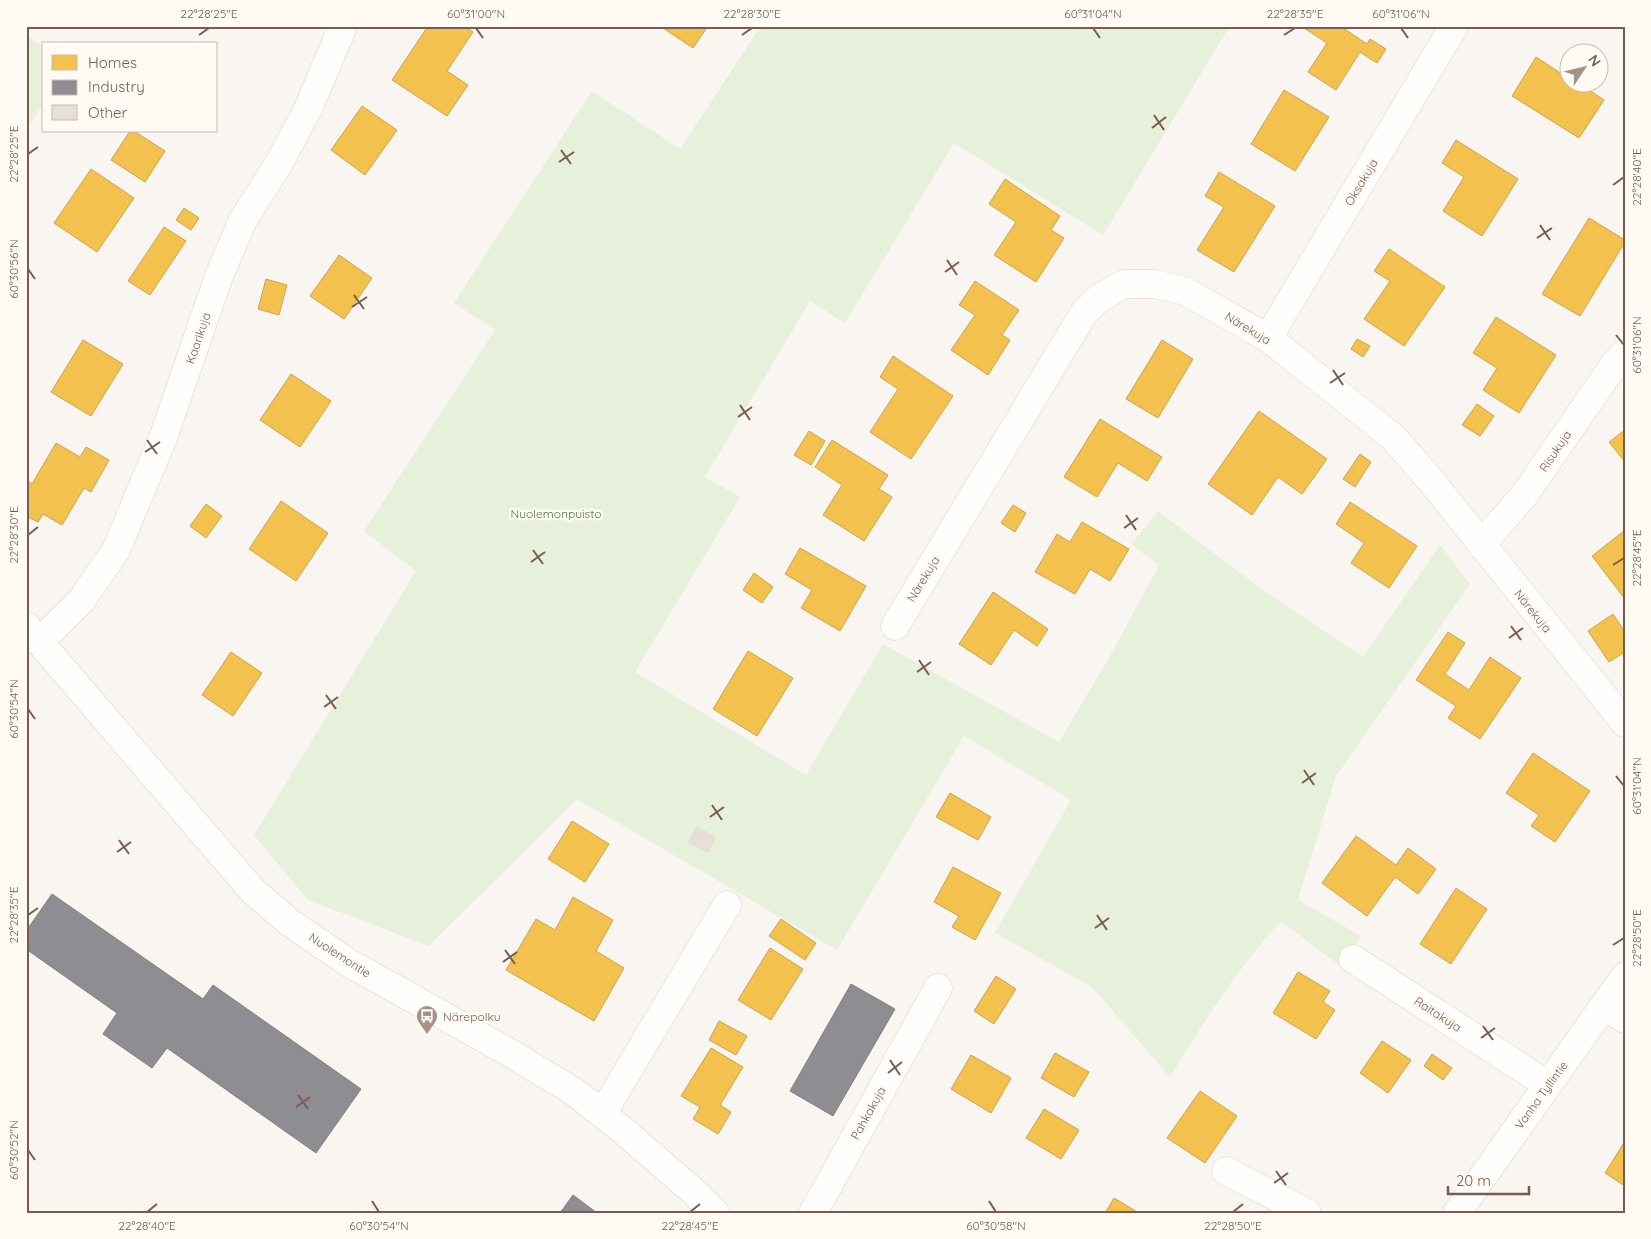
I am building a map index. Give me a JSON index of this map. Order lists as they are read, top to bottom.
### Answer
{
  "streets": {
    "street": [
      "Oksakuja",
      "Närekuja",
      "Kaarikuja",
      "Risukuja",
      "Nuolemontie",
      "Raitakuja",
      "Vanha Tyllintie",
      "Pahkakuja"
    ]
  },
  "crossings": [
    ["Oksakuja", "Närekuja"],
    ["Närekuja", "Risukuja"],
    ["Kaarikuja", "Nuolemontie"],
    ["Raitakuja", "Vanha Tyllintie"]
  ],
  "parks": ["Nuolemonpuisto"],
  "places": {
    "bus stop": ["Närepolku"]
  },
  "legend": ["Homes", "Industry", "Other"],
  "scale_bar": "20 m",
  "north": "top right",
  "coordinates": [
    "22°28'25\"E",
    "60°31'00\"N",
    "22°28'30\"E",
    "60°31'04\"N",
    "22°28'35\"E",
    "60°31'06\"N",
    "22°28'40\"E",
    "60°30'56\"N",
    "22°28'45\"E",
    "60°30'54\"N",
    "22°28'50\"E",
    "60°30'52\"N",
    "60°30'58\"N"
  ]
}
